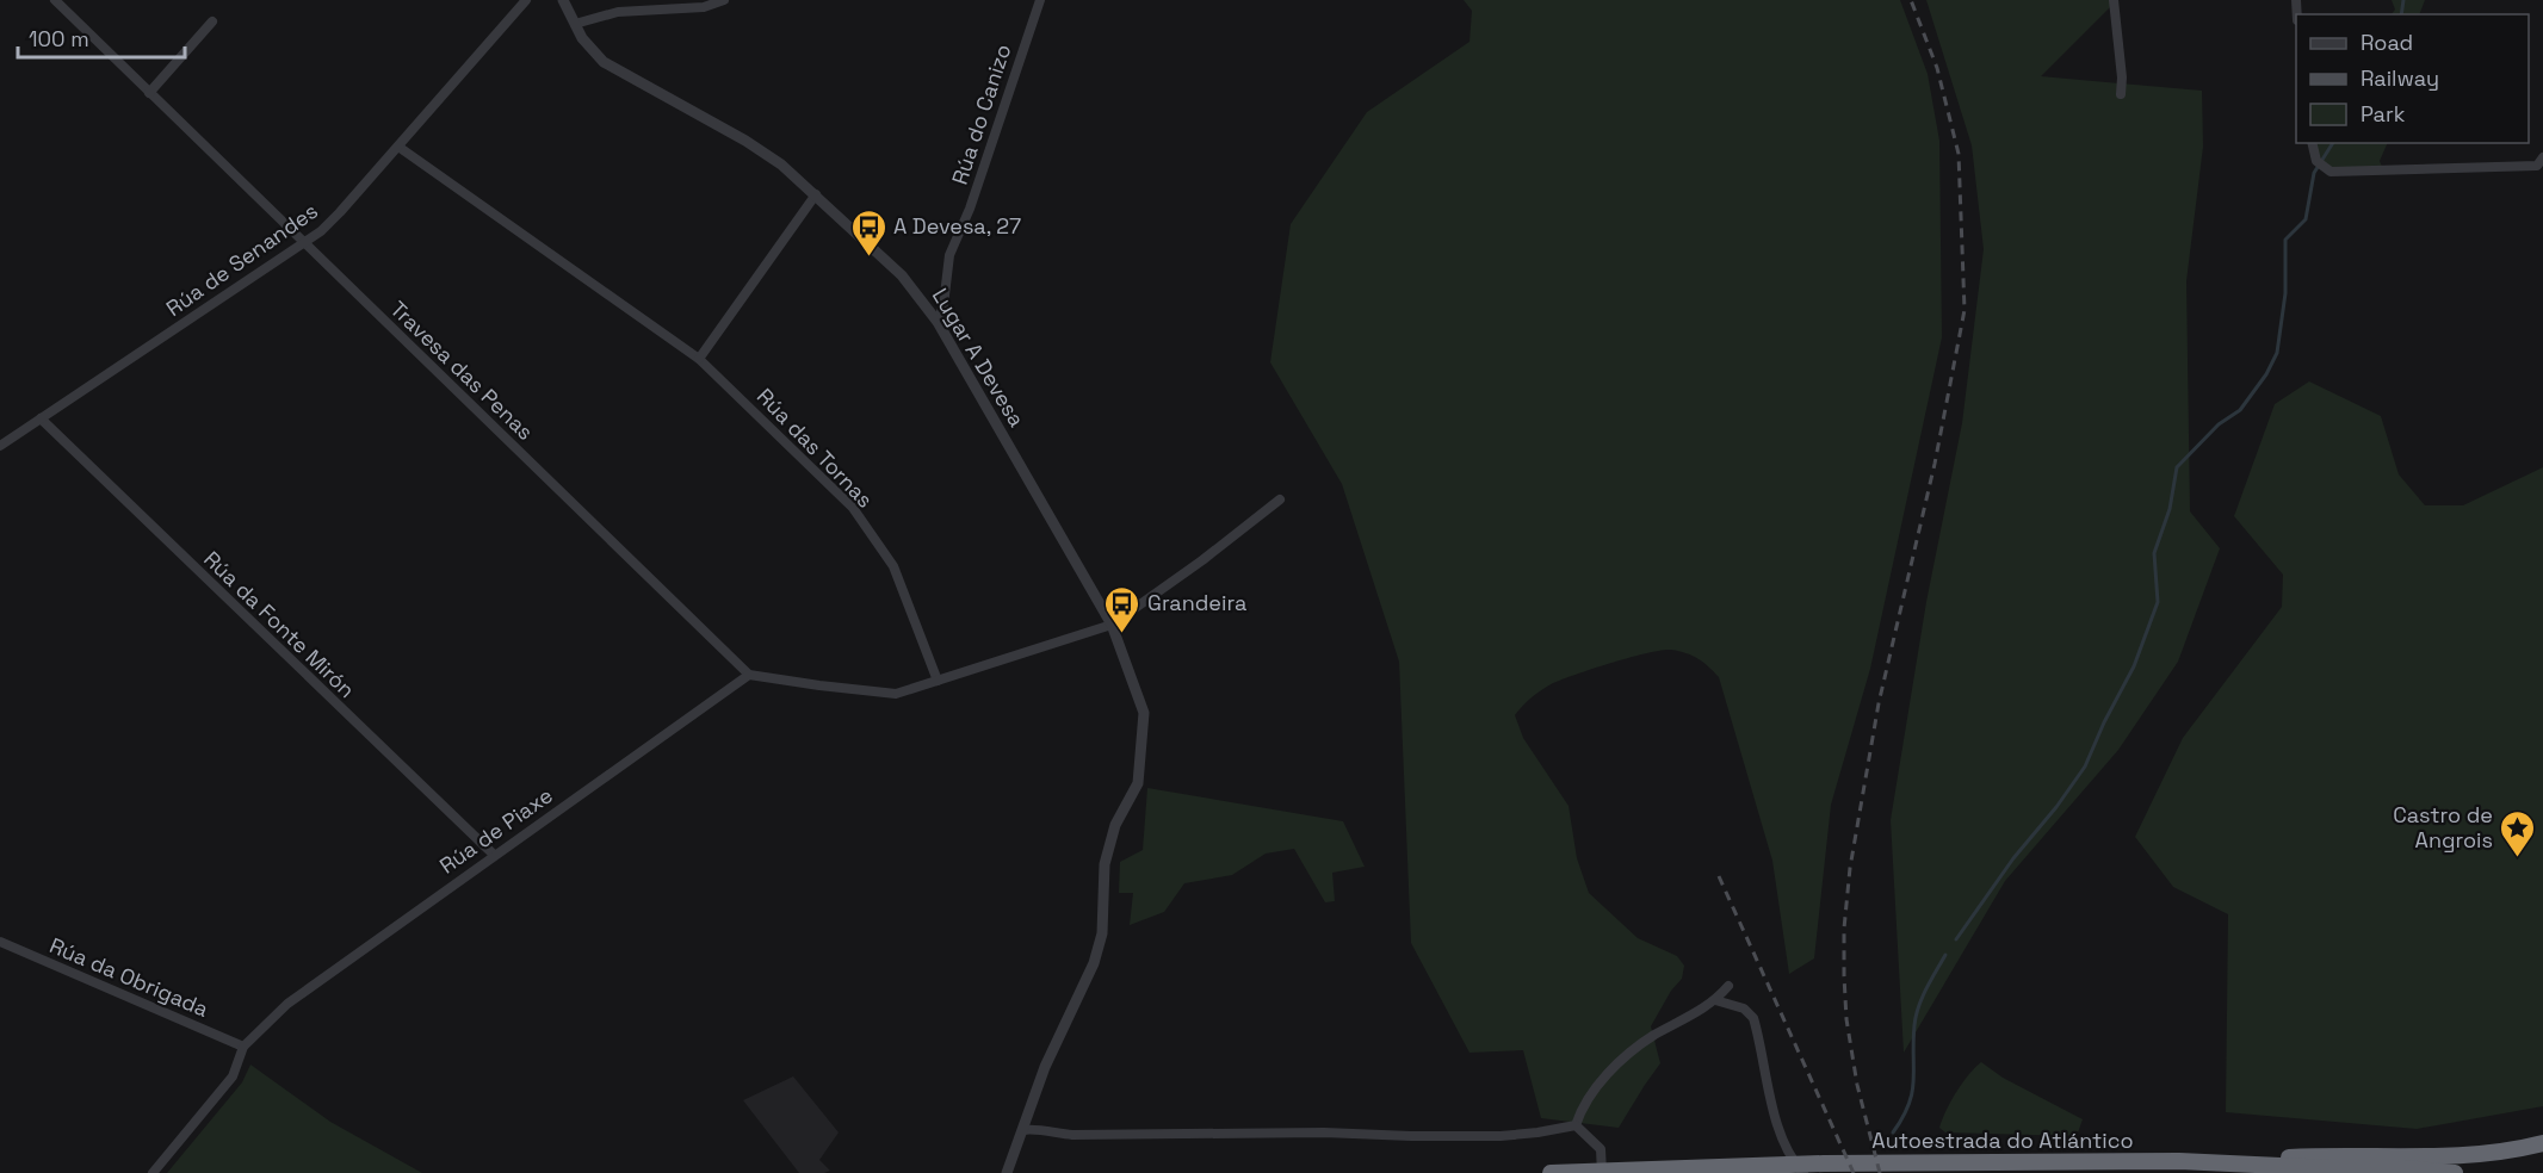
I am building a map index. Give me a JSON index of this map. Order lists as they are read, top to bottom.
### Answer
{
  "streets": {
    "highway": ["Autoestrada do Atlántico"],
    "street": [
      "Rúa do Canizo",
      "Rúa de Senandes",
      "Lugar A Devesa",
      "Travesa das Penas",
      "Rúa das Tornas",
      "Rúa da Fonte Mirón",
      "Rúa de Piaxe",
      "Rúa da Obrigada"
    ]
  },
  "crossings": [
    ["Rúa do Canizo", "Lugar A Devesa"],
    ["Rúa de Senandes", "Travesa das Penas"],
    ["Rúa de Senandes", "Rúa das Tornas"],
    ["Rúa de Senandes", "Rúa da Fonte Mirón"],
    ["Travesa das Penas", "Rúa de Piaxe"],
    ["Rúa da Fonte Mirón", "Rúa de Piaxe"],
    ["Rúa de Piaxe", "Rúa da Obrigada"]
  ],
  "places": {
    "bus stop": ["A Devesa, 27", "Grandeira"],
    "place": ["Castro de Angrois"]
  },
  "legend": ["Road", "Railway", "Park"],
  "scale_bar": "100 m"
}
